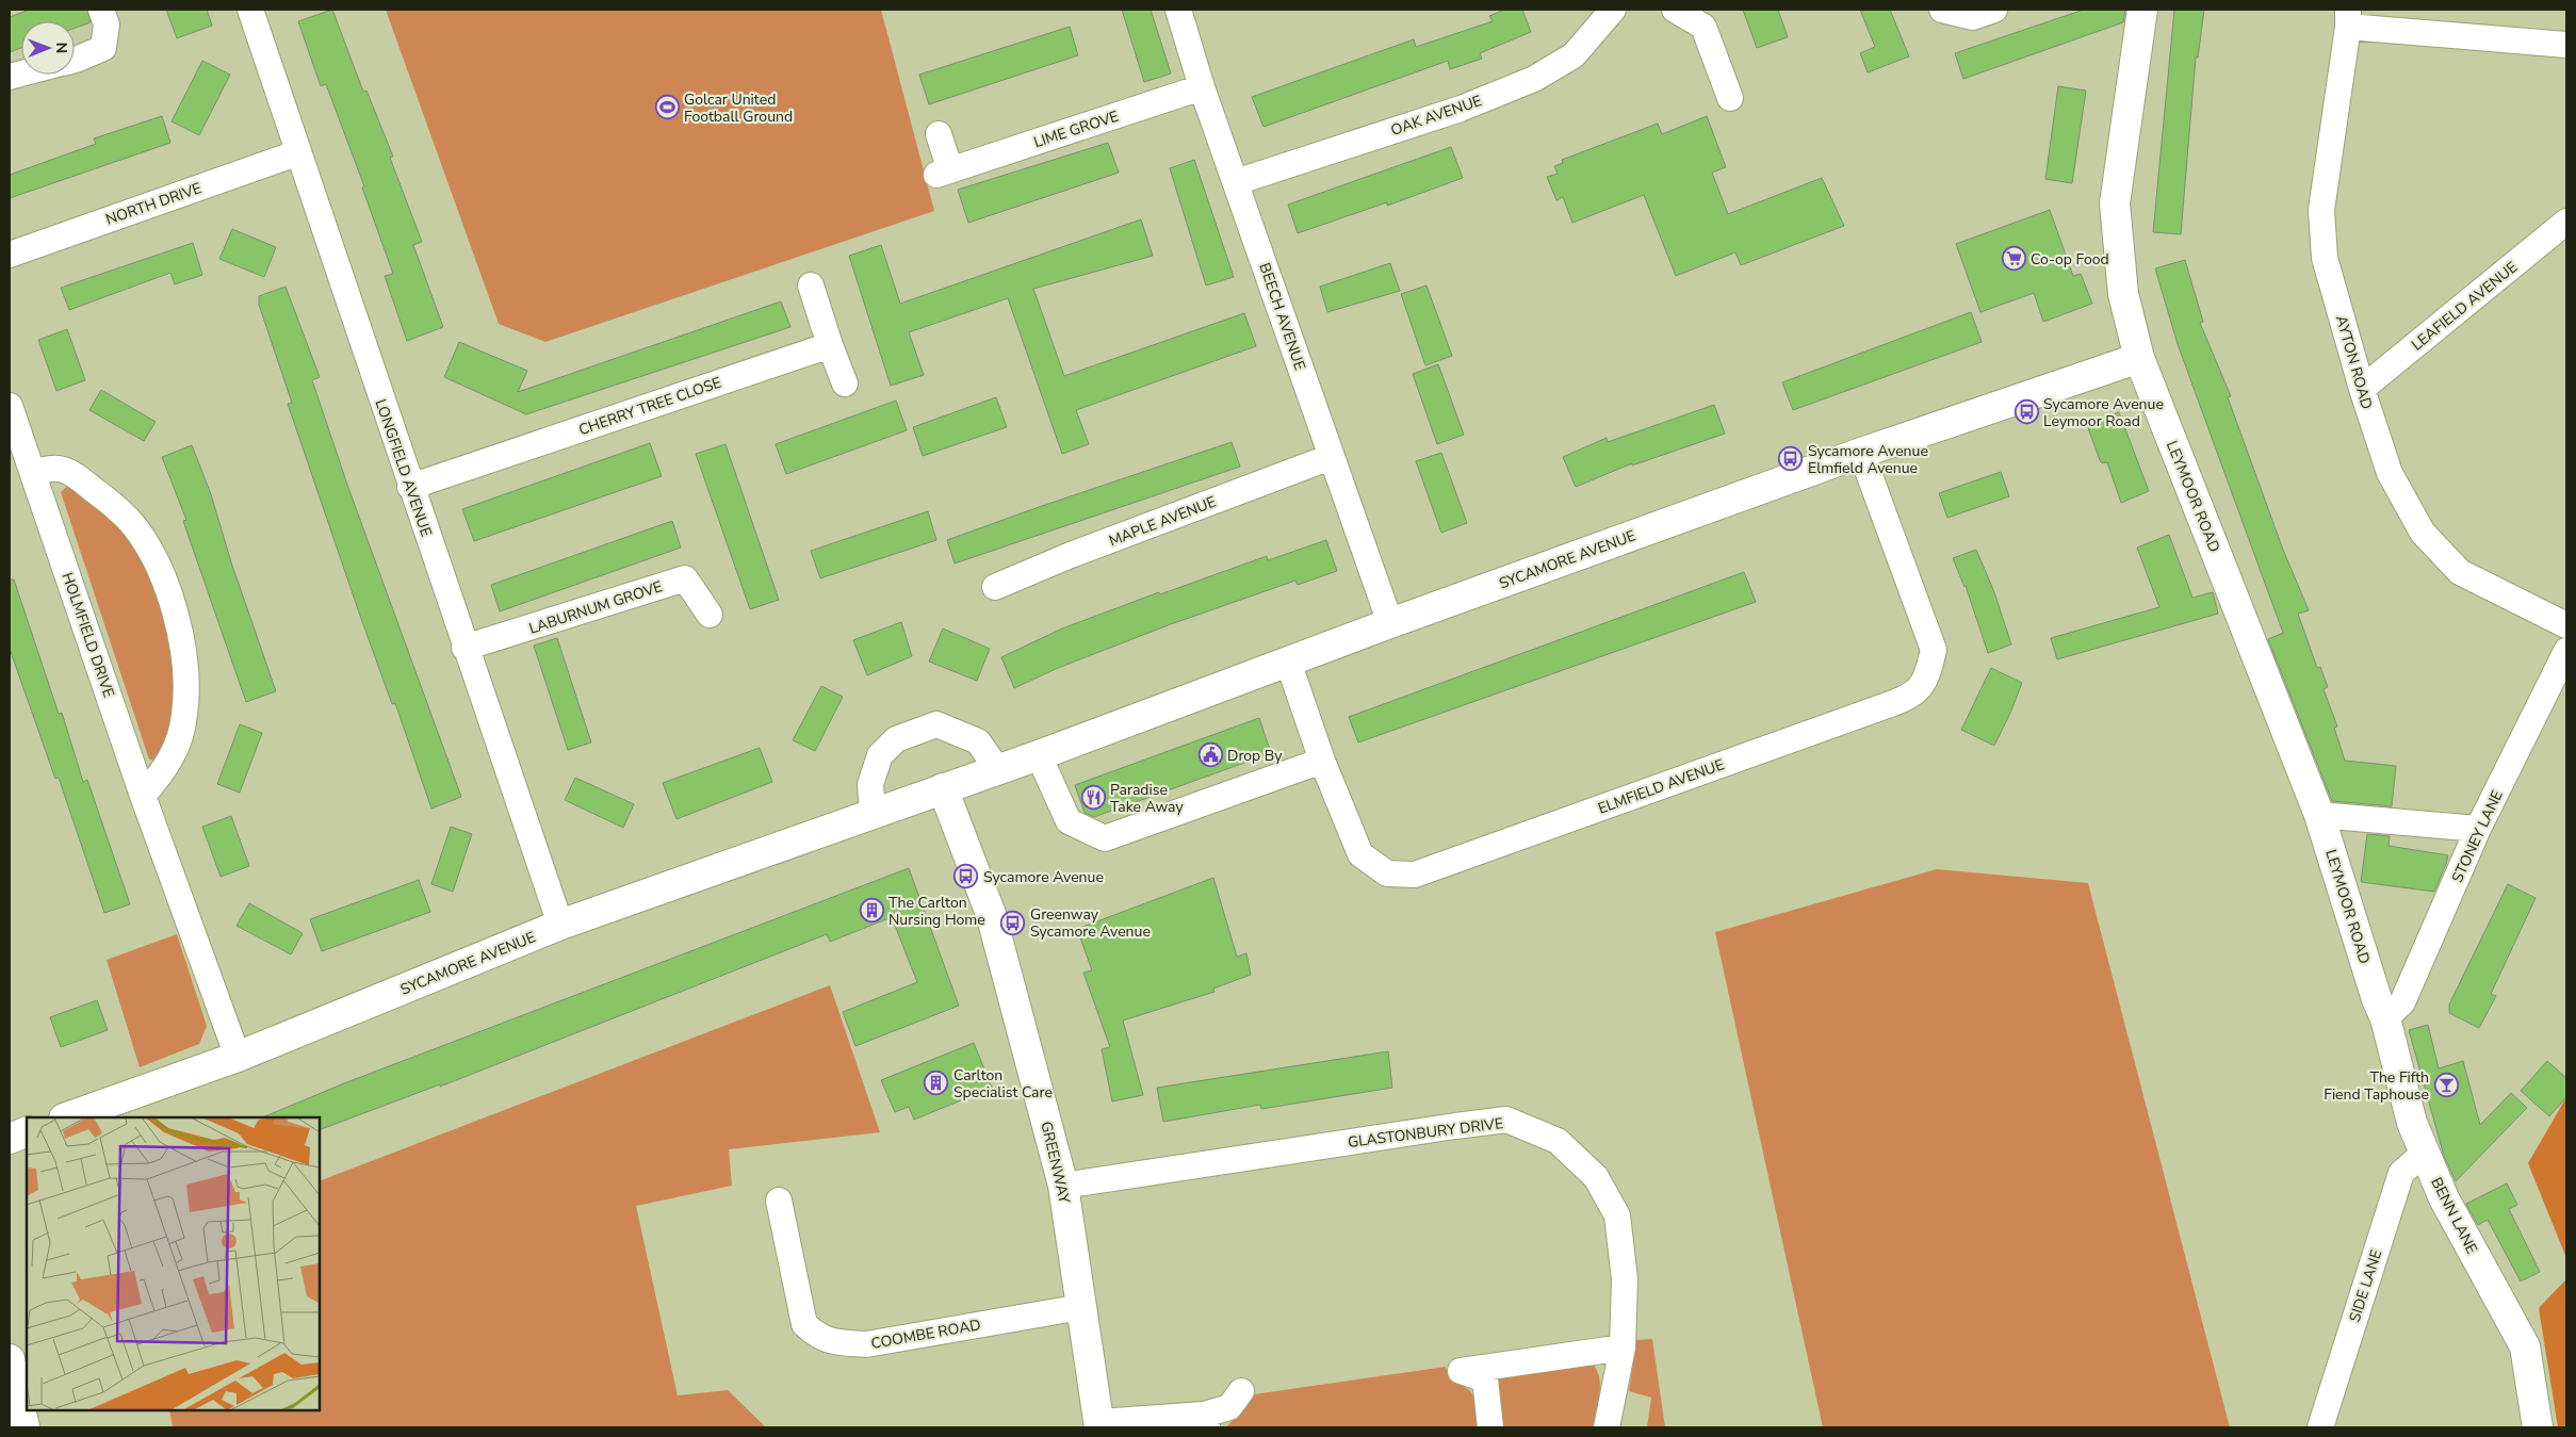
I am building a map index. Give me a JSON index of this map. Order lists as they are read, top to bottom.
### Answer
{
  "streets": {
    "street": [
      "OAK AVENUE",
      "LIME GROVE",
      "NORTH DRIVE",
      "LEAFIELD AVENUE",
      "BEECH AVENUE",
      "AYTON ROAD",
      "CHERRY TREE CLOSE",
      "LONGFIELD AVENUE",
      "LEYMOOR ROAD",
      "MAPLE AVENUE",
      "SYCAMORE AVENUE",
      "LABURNUM GROVE",
      "HOLMFIELD DRIVE",
      "ELMFIELD AVENUE",
      "STONEY LANE",
      "GLASTONBURY DRIVE",
      "GREENWAY",
      "BENN LANE",
      "SIDE LANE",
      "COOMBE ROAD"
    ]
  },
  "crossings": [
    ["OAK AVENUE", "BEECH AVENUE"],
    ["LIME GROVE", "BEECH AVENUE"],
    ["NORTH DRIVE", "LONGFIELD AVENUE"],
    ["LEAFIELD AVENUE", "AYTON ROAD"],
    ["BEECH AVENUE", "MAPLE AVENUE"],
    ["BEECH AVENUE", "SYCAMORE AVENUE"],
    ["CHERRY TREE CLOSE", "LONGFIELD AVENUE"],
    ["LONGFIELD AVENUE", "SYCAMORE AVENUE"],
    ["LONGFIELD AVENUE", "LABURNUM GROVE"],
    ["LEYMOOR ROAD", "SYCAMORE AVENUE"],
    ["LEYMOOR ROAD", "STONEY LANE"],
    ["LEYMOOR ROAD", "BENN LANE"],
    ["SYCAMORE AVENUE", "HOLMFIELD DRIVE"],
    ["SYCAMORE AVENUE", "ELMFIELD AVENUE"],
    ["SYCAMORE AVENUE", "GREENWAY"],
    ["STONEY LANE", "BENN LANE"],
    ["GLASTONBURY DRIVE", "GREENWAY"],
    ["GREENWAY", "COOMBE ROAD"],
    ["BENN LANE", "SIDE LANE"]
  ],
  "places": {
    "sports": ["Golcar United Football Ground"],
    "supermarket": ["Co-op Food"],
    "bus stop": [
      "Sycamore Avenue Leymoor Road",
      "Sycamore Avenue Elmfield Avenue",
      "Sycamore Avenue",
      "Greenway Sycamore Avenue"
    ],
    "public building": ["Drop By"],
    "restaurant": ["Paradise Take Away"],
    "building": ["The Carlton Nursing Home", "Carlton Specialist Care"],
    "bar": ["The Fifth Fiend Taphouse"]
  },
  "north": "right"
}
